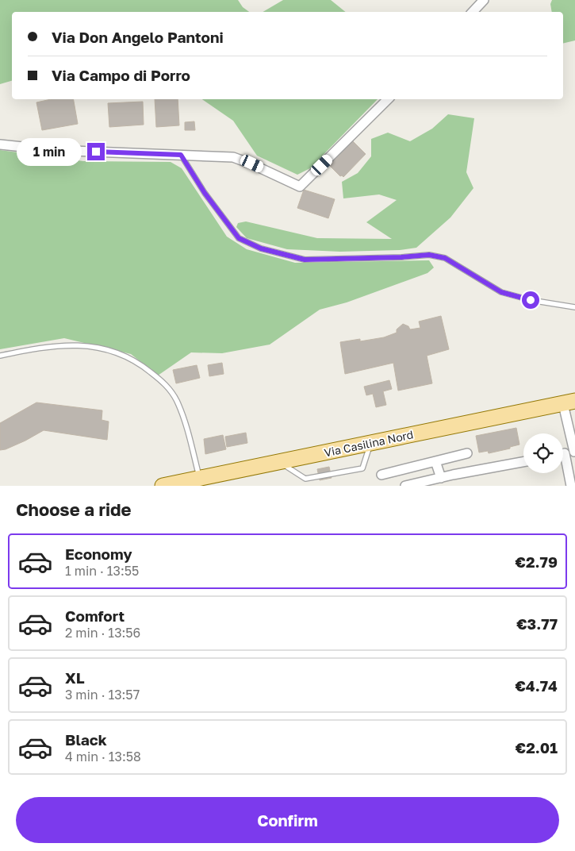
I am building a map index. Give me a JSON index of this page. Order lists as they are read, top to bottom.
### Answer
{
  "streets": {
    "main road": ["Via Casilina Nord"]
  },
  "page": {
    "banner": ["Via Don Angelo Pantoni", "Via Campo di Porro"],
    "bubble": "1 min",
    "heading": "Choose a ride",
    "list": [
      {
        "name": "Economy",
        "note": "1 min · 13:55",
        "value": "€2.79"
      },
      {
        "name": "Comfort",
        "note": "2 min · 13:56",
        "value": "€3.77"
      },
      {
        "name": "XL",
        "note": "3 min · 13:57",
        "value": "€4.74"
      },
      {
        "name": "Black",
        "note": "4 min · 13:58",
        "value": "€2.01"
      }
    ],
    "buttons": "Confirm"
  }
}
